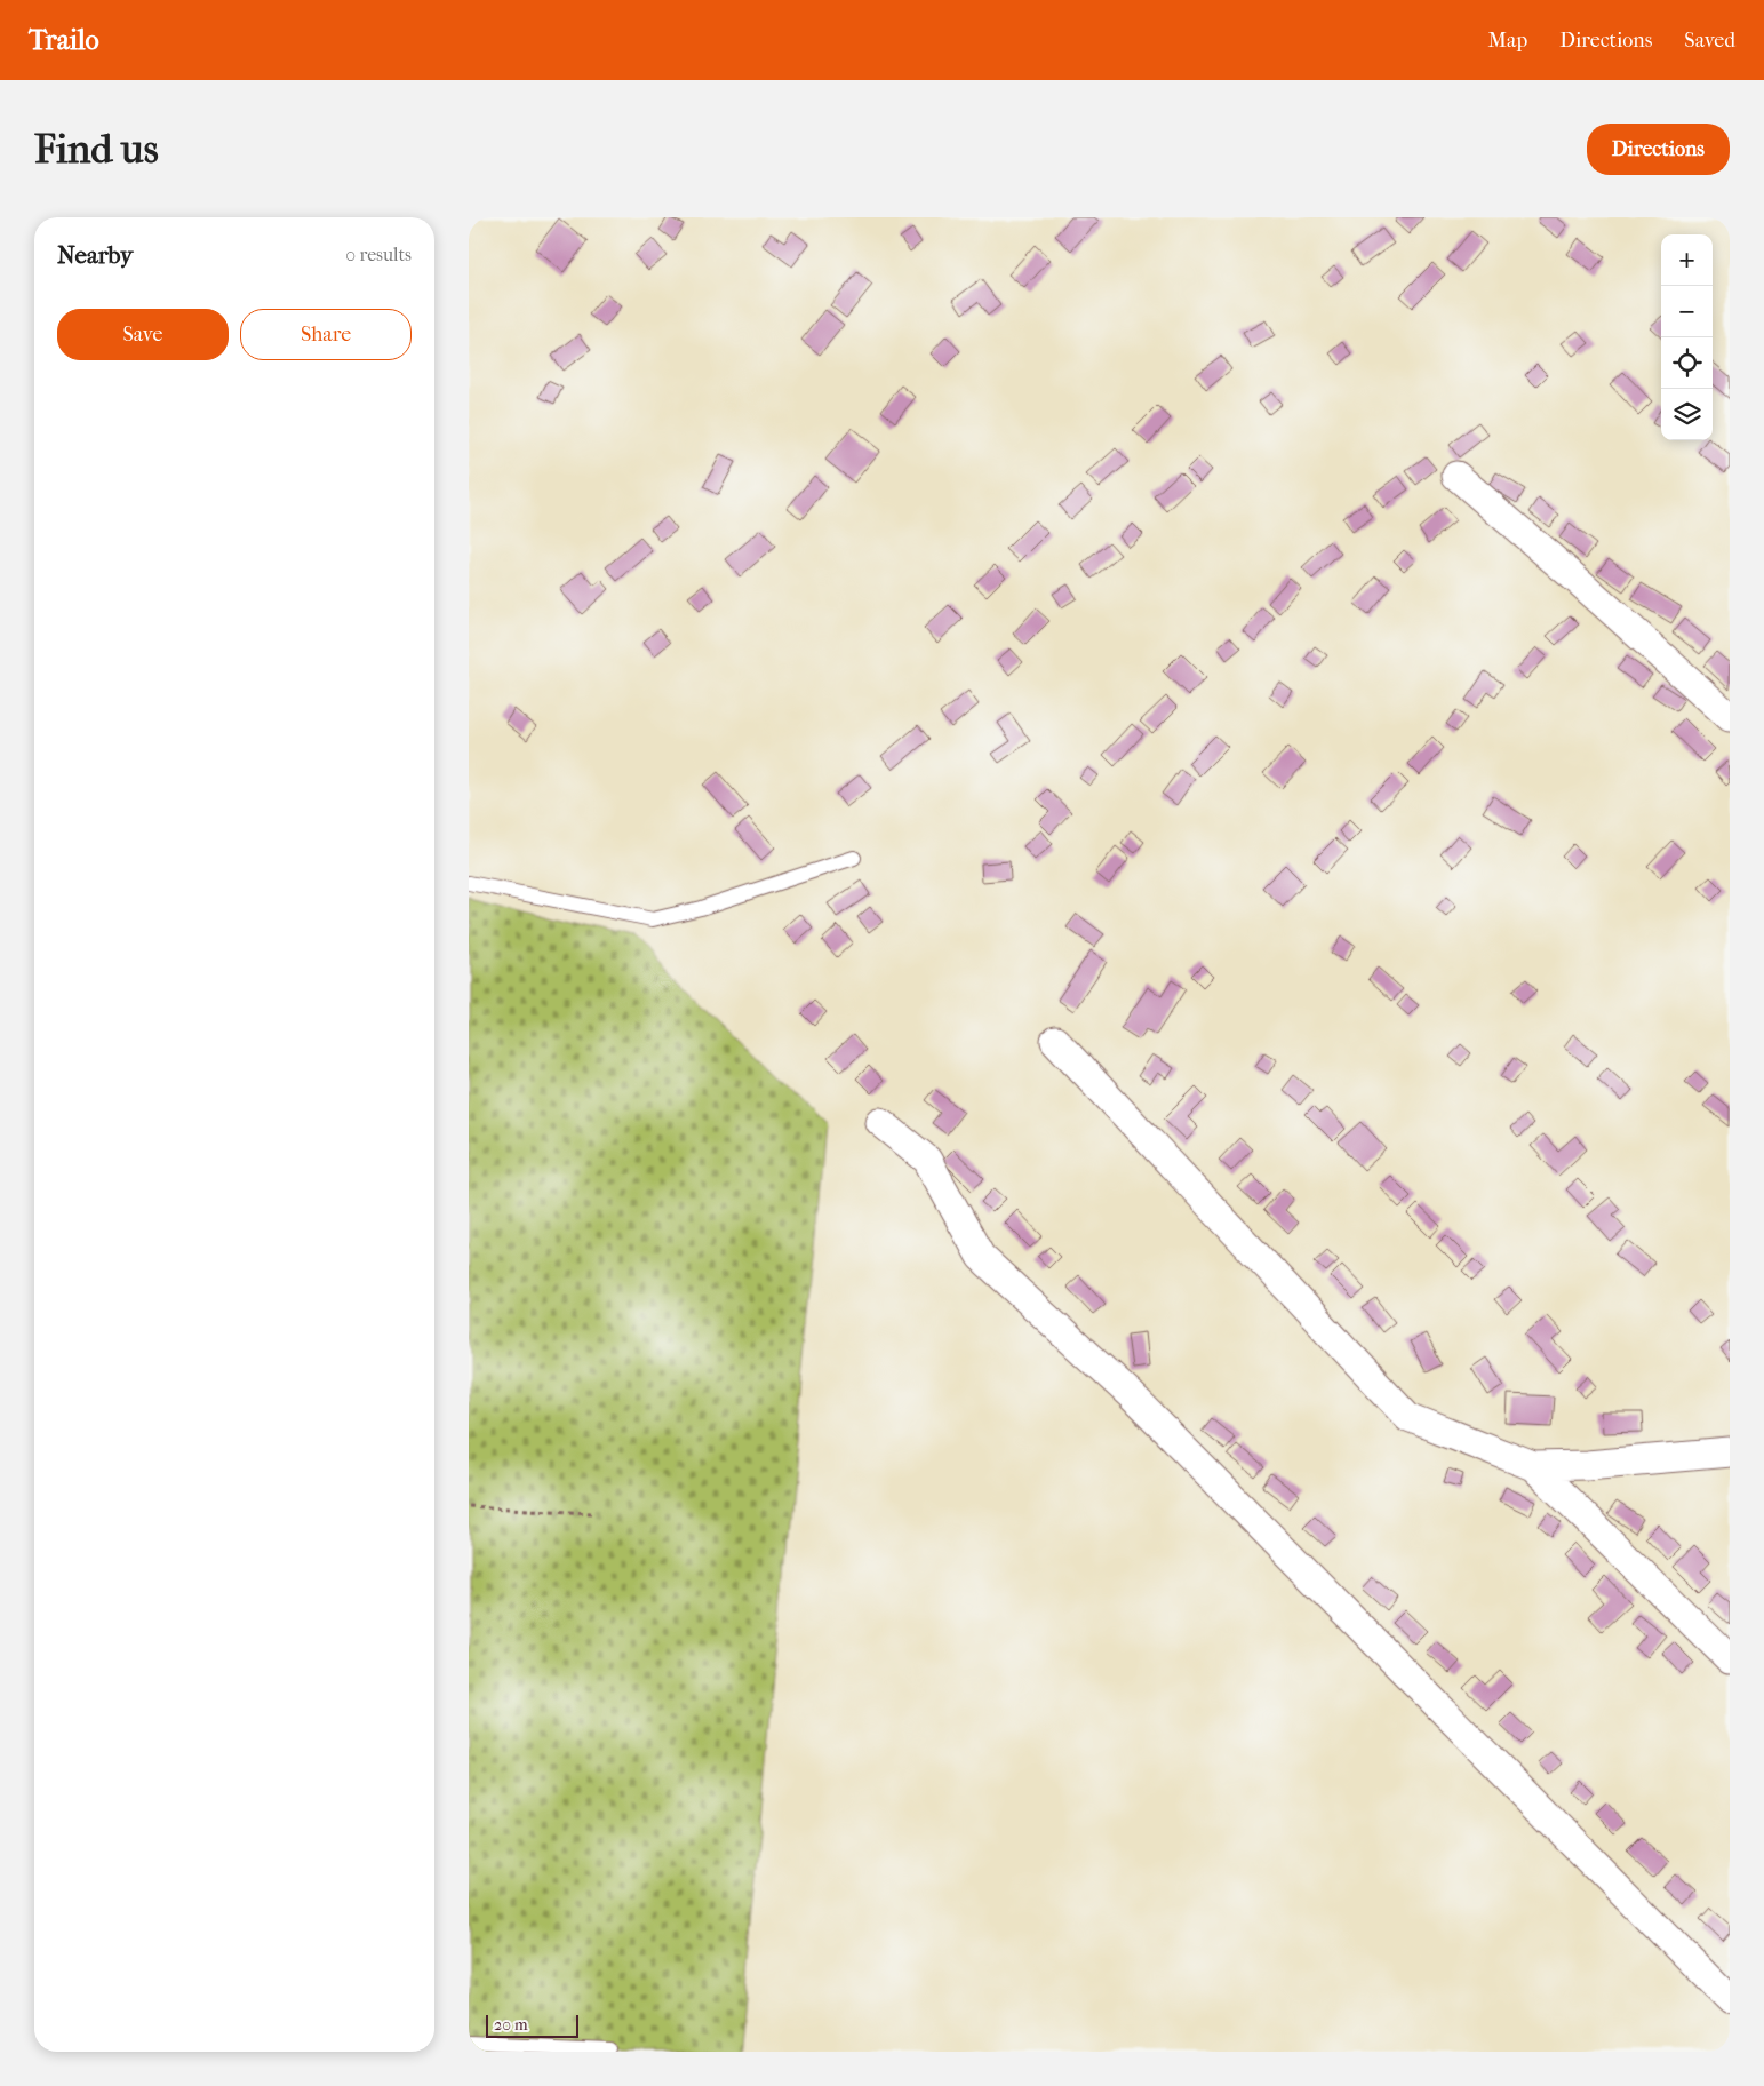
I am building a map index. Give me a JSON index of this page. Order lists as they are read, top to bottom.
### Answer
{
  "scale_bar": "20 m",
  "page": {
    "header": "Trailo",
    "nav": ["Map", "Directions", "Saved"],
    "buttons": [
      "Directions",
      ["Save", "Share"]
    ],
    "title": "Find us",
    "heading": ["Nearby", "0 results"],
    "map_buttons": ["+", "−"],
    "scale": "20 m"
  }
}
